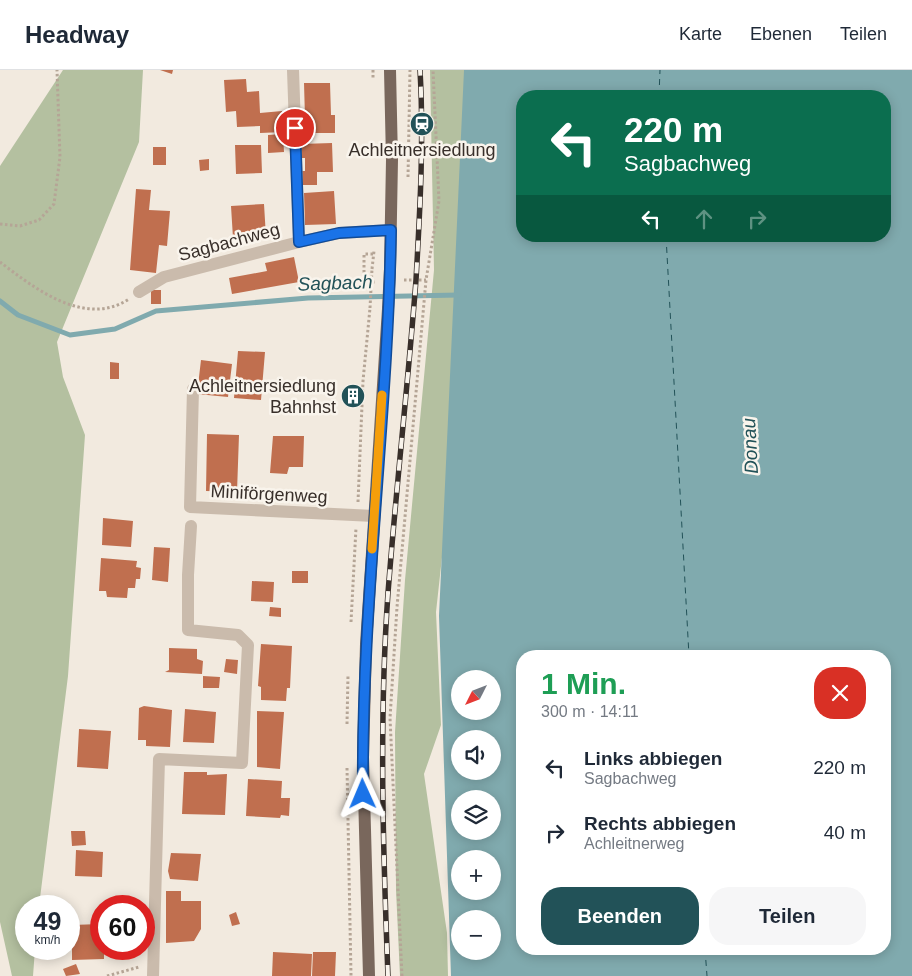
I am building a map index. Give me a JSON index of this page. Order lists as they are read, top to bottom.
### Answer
{
  "streets": {
    "street": ["Sagbachweg", "Miniförgenweg"]
  },
  "water": ["Sagbach", "Donau"],
  "places": {
    "station": ["Achleitnersiedlung"],
    "building": ["Achleitnersiedlung Bahnhst"]
  },
  "north": "bottom left",
  "page": {
    "header": "Headway",
    "nav": ["Karte", "Ebenen", "Teilen"],
    "turn": ["220 m", "Sagbachweg"],
    "heading": ["1 Min.", "300 m · 14:11"],
    "map_buttons": ["+", "−"],
    "list": [
      {
        "name": "Links abbiegen",
        "note": "Sagbachweg",
        "value": "220 m"
      },
      {
        "name": "Rechts abbiegen",
        "note": "Achleitnerweg",
        "value": "40 m"
      }
    ],
    "buttons": ["Beenden", "Teilen"],
    "speed": "49 km/h",
    "limit": "60"
  }
}
